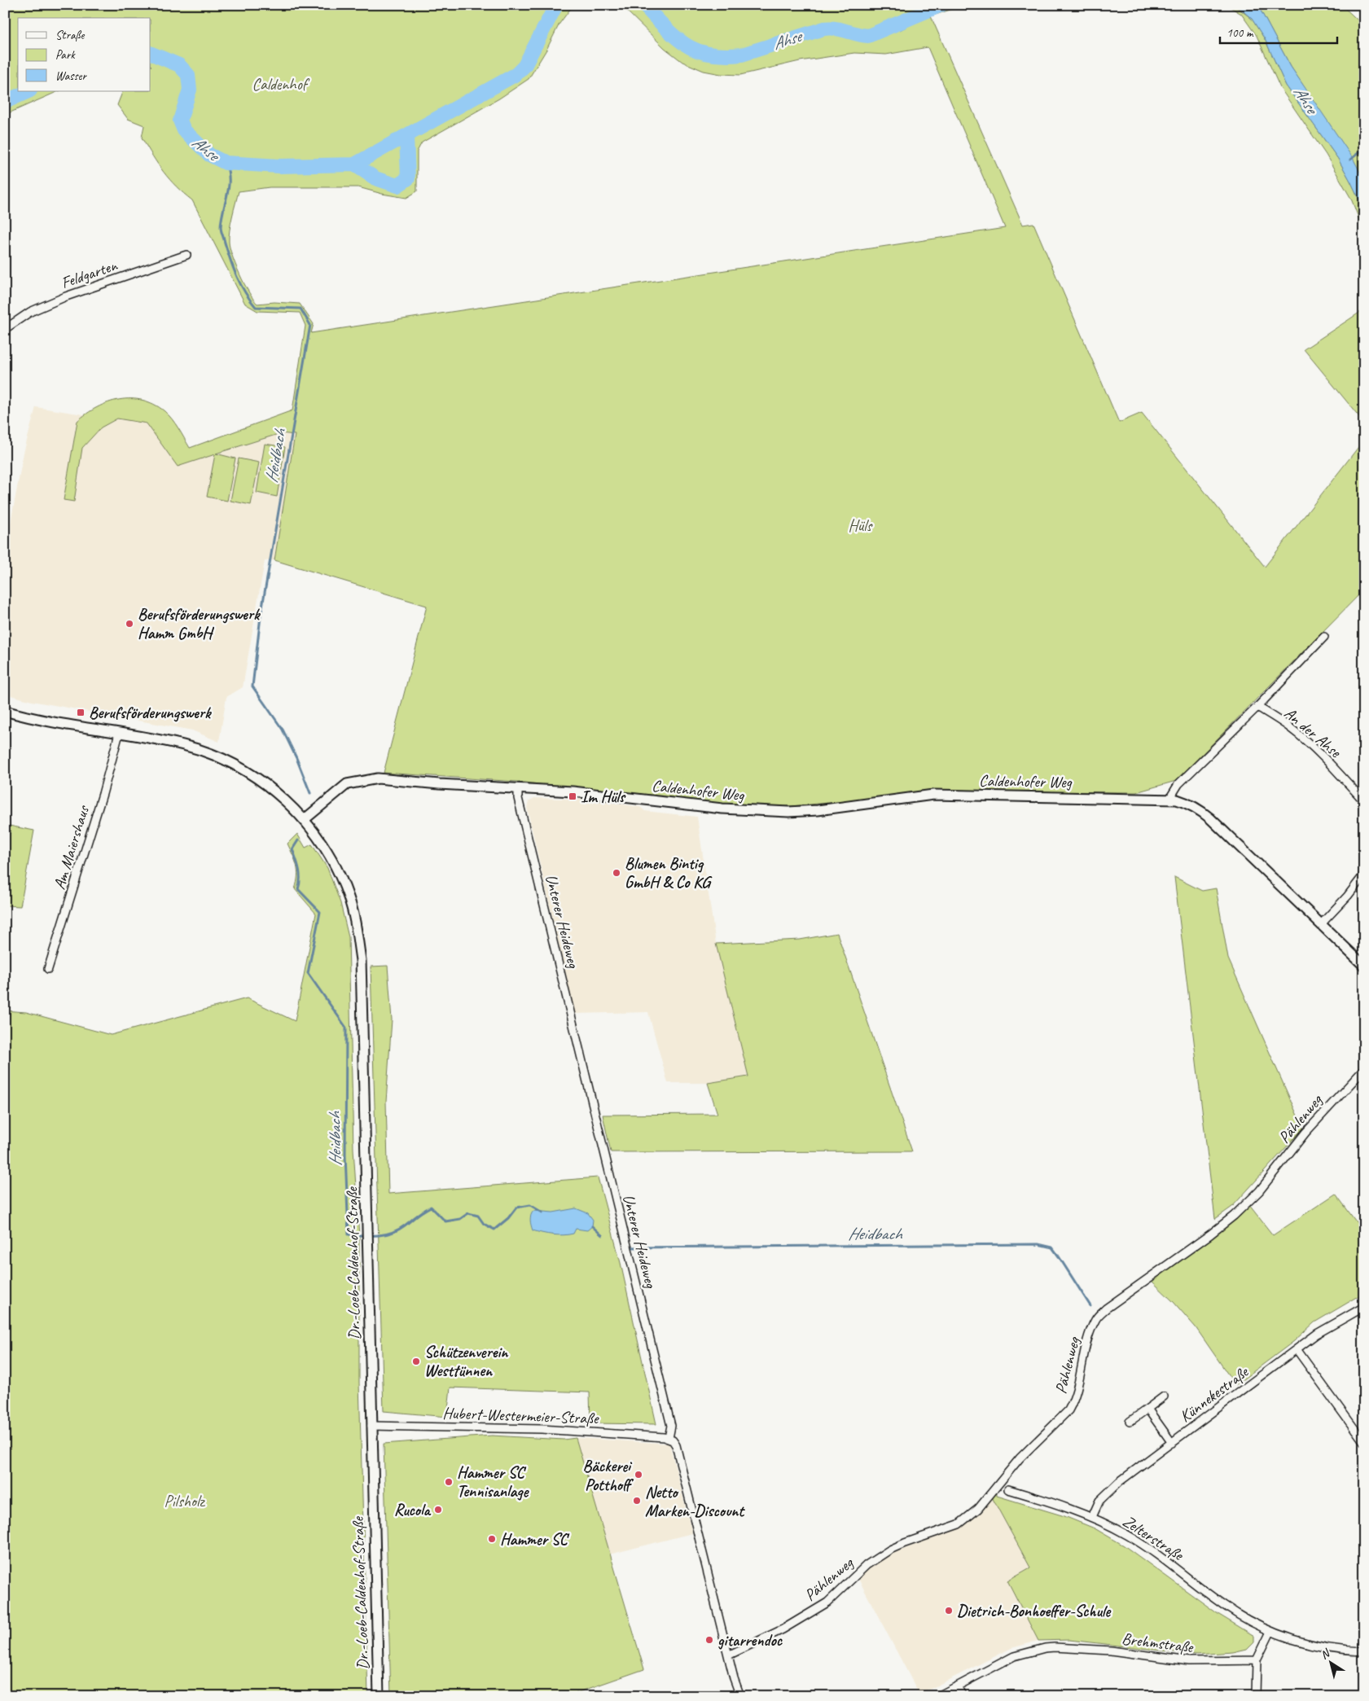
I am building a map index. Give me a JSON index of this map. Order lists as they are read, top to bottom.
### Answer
{
  "streets": {
    "main road": ["Caldenhofer Weg", "Dr.-Loeb-Caldenhof-Straße"],
    "street": [
      "Feldgarten",
      "An der Ahse",
      "Am Maiershaus",
      "Unterer Heideweg",
      "Pählenweg",
      "Künnekestraße",
      "Hubert-Westermeier-Straße",
      "Zelterstraße",
      "Brehmstraße"
    ]
  },
  "crossings": [
    ["An der Ahse", "Caldenhofer Weg"],
    ["Caldenhofer Weg", "Unterer Heideweg"],
    ["Caldenhofer Weg", "Dr.-Loeb-Caldenhof-Straße"],
    ["Unterer Heideweg", "Hubert-Westermeier-Straße"],
    ["Dr.-Loeb-Caldenhof-Straße", "Hubert-Westermeier-Straße"],
    ["Künnekestraße", "Zelterstraße"]
  ],
  "water": ["Ahse", "Heidbach"],
  "parks": ["Caldenhof", "Hüls", "Pilsholz"],
  "places": {
    "other": [
      "Berufsförderungswerk Hamm GmbH",
      "Blumen Bintig GmbH & Co KG",
      "Schützenverein Westtünnen",
      "Bäckerei Potthoff",
      "Hammer SC Tennisanlage",
      "Netto Marken-Discount",
      "Rucola",
      "Hammer SC",
      "Dietrich-Bonhoeffer-Schule",
      "gitarrendoc"
    ],
    "transit": ["Berufsförderungswerk", "Im Hüls"]
  },
  "legend": ["Straße", "Park", "Wasser"],
  "scale_bar": "100 m",
  "north": "top left"
}
